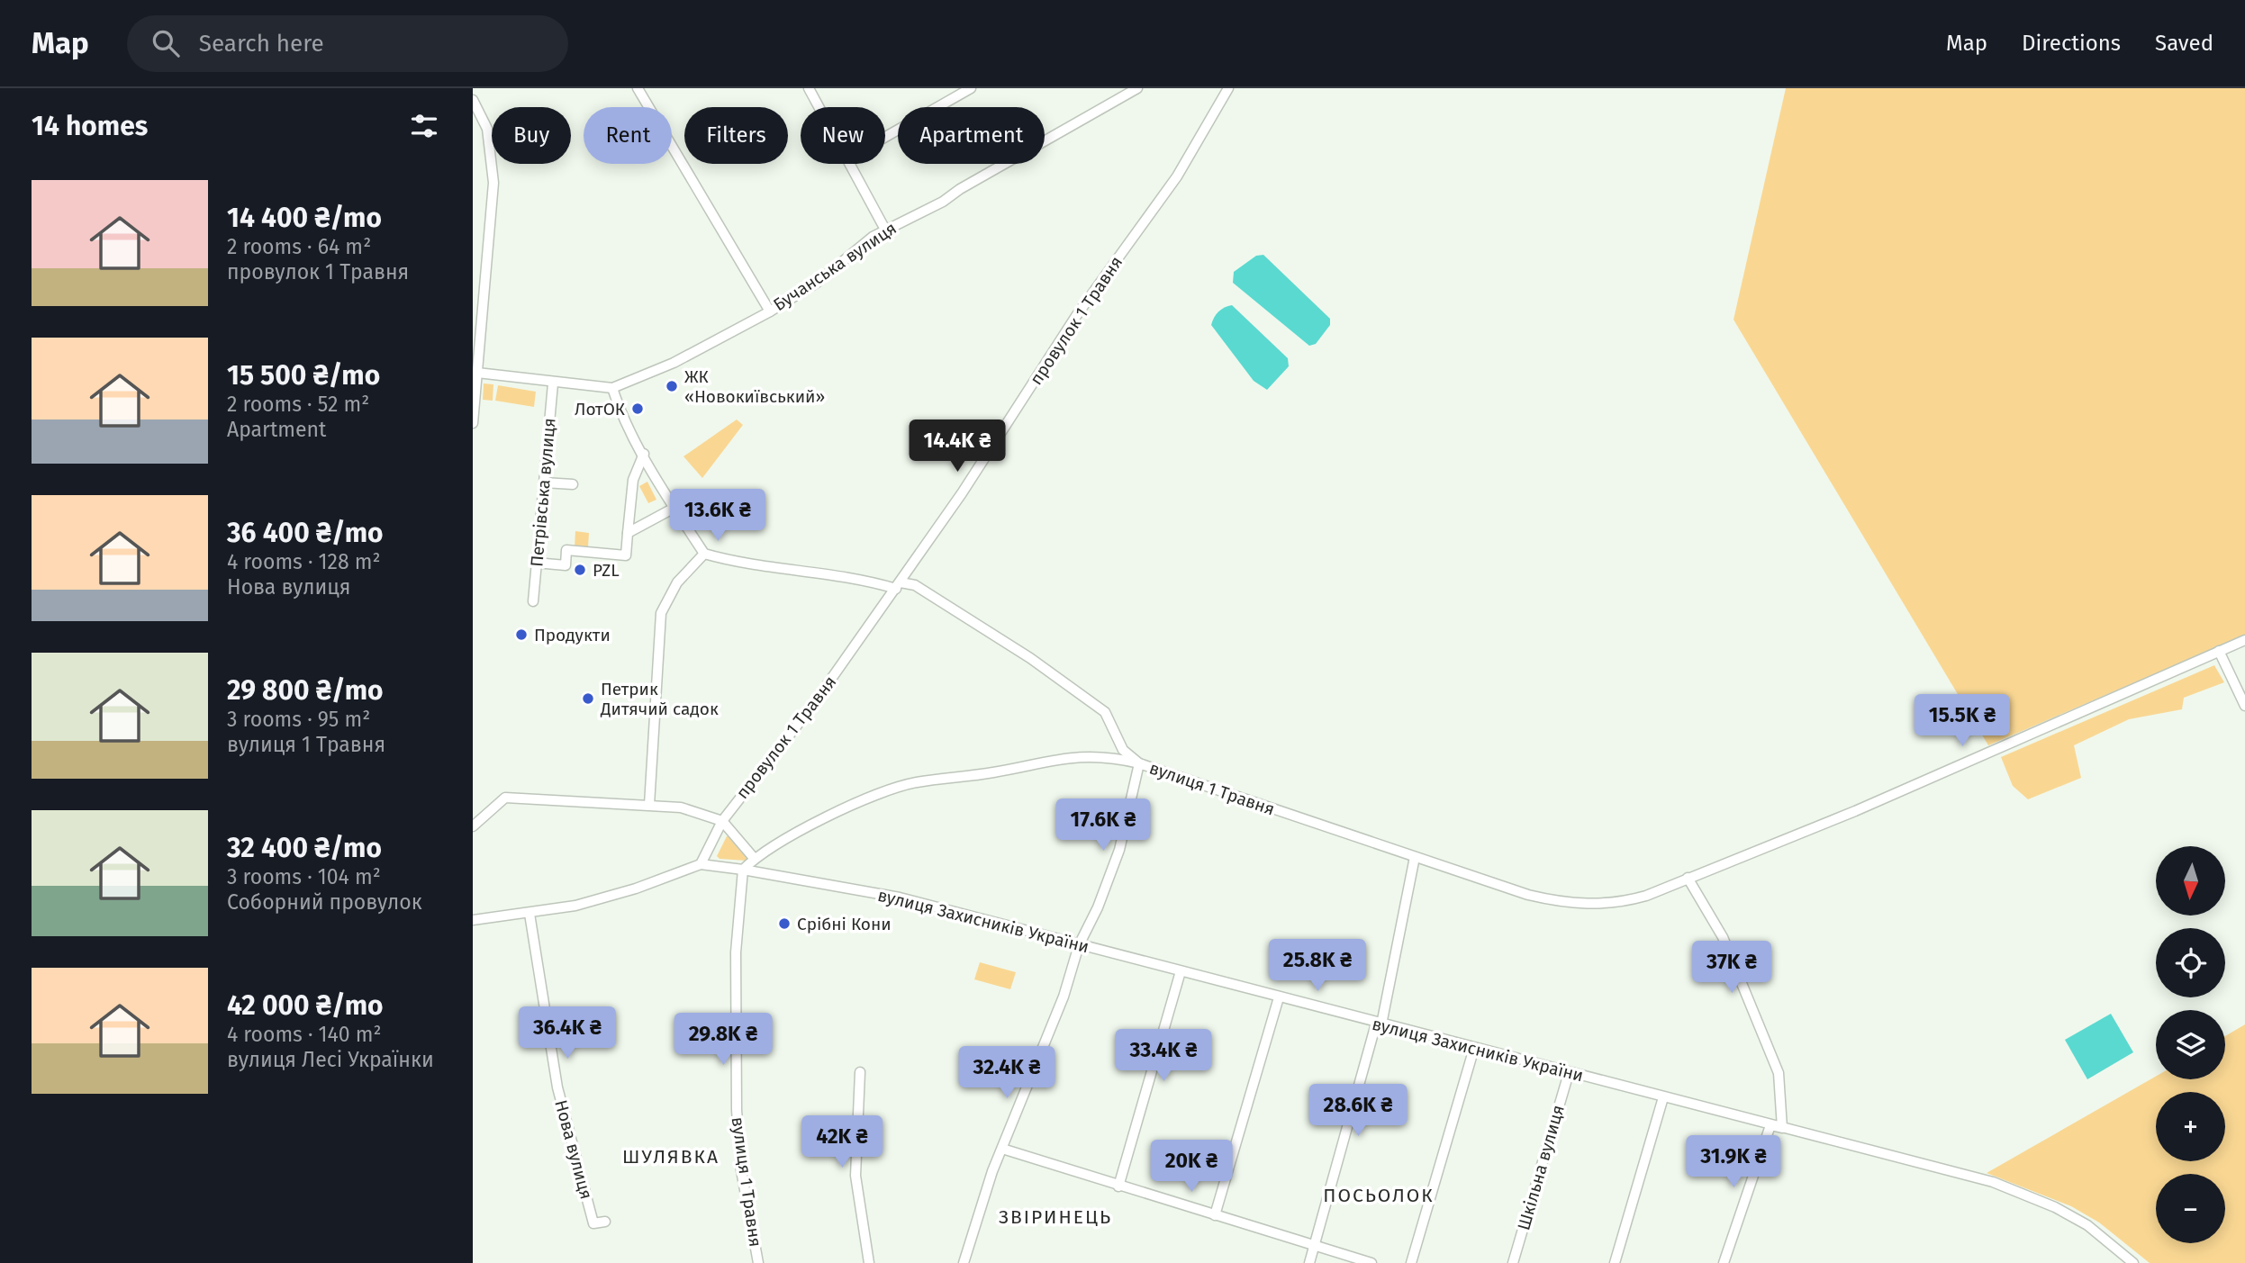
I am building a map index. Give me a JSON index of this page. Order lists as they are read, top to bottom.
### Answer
{
  "streets": {
    "street": [
      "Бучанська вулиця",
      "провулок 1 Травня",
      "Петрівська вулиця",
      "вулиця 1 Травня",
      "вулиця Захисників України",
      "Нова вулиця",
      "Шкільна вулиця"
    ]
  },
  "crossings": [
    ["Бучанська вулиця", "Петрівська вулиця"],
    ["провулок 1 Травня", "вулиця Захисників України"],
    ["вулиця 1 Травня", "вулиця Захисників України"],
    ["вулиця Захисників України", "Нова вулиця"],
    ["вулиця Захисників України", "Шкільна вулиця"]
  ],
  "districts": ["ШУЛЯВКА", "ПОСЬОЛОК", "ЗВІРИНЕЦЬ"],
  "places": [
    "ЖК «Новокиївський»",
    "ЛотОК",
    "PZL",
    "Продукти",
    "Петрик Дитячий садок",
    "Срібні Кони"
  ],
  "north": "bottom",
  "page": {
    "header": "Map",
    "search": "Search here",
    "nav": ["Map", "Directions", "Saved"],
    "heading": "14 homes",
    "chip": [
      "Buy",
      "Rent",
      "Filters",
      "New",
      "Apartment"
    ],
    "list": [
      {
        "name": "14 400 ₴/mo",
        "note": "2 rooms · 64 m² · провулок 1 Травня"
      },
      {
        "name": "15 500 ₴/mo",
        "note": "2 rooms · 52 m² · Apartment"
      },
      {
        "name": "36 400 ₴/mo",
        "note": "4 rooms · 128 m² · Нова вулиця"
      },
      {
        "name": "29 800 ₴/mo",
        "note": "3 rooms · 95 m² · вулиця 1 Травня"
      },
      {
        "name": "32 400 ₴/mo",
        "note": "3 rooms · 104 m² · Соборний провулок"
      },
      {
        "name": "42 000 ₴/mo",
        "note": "4 rooms · 140 m² · вулиця Лесі Українки"
      }
    ],
    "price": [
      "14.4K ₴",
      "13.6K ₴",
      "15.5K ₴",
      "17.6K ₴",
      "25.8K ₴",
      "37K ₴",
      "36.4K ₴",
      "29.8K ₴",
      "33.4K ₴",
      "32.4K ₴",
      "28.6K ₴",
      "42K ₴",
      "31.9K ₴",
      "20K ₴"
    ],
    "map_buttons": ["+", "−"]
  }
}
